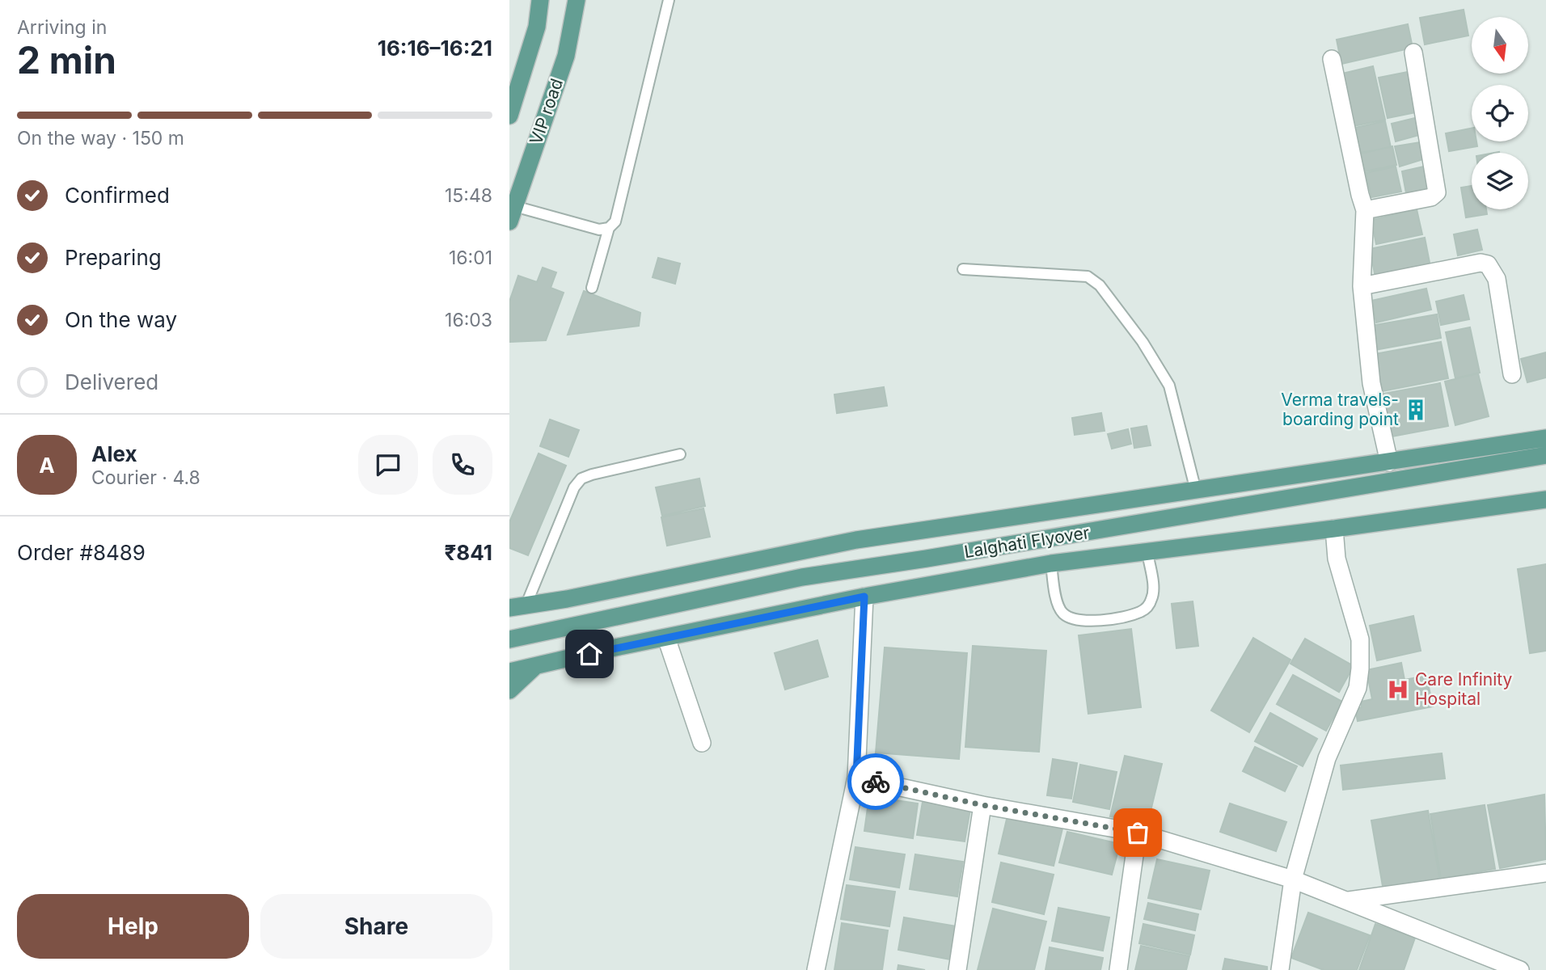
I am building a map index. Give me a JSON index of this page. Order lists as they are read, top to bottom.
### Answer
{
  "streets": {
    "main road": ["VIP road", "Lalghati Flyover"]
  },
  "places": {
    "building": ["Verma travels- boarding point"],
    "hospital": ["Care Infinity Hospital"]
  },
  "north": "bottom",
  "page": {
    "heading": ["2 min", "Arriving in", "16:16–16:21"],
    "panel": [
      "Alex",
      "Courier · 4.8",
      "Order #8489",
      "₹841"
    ],
    "bar": "On the way · 150 m",
    "list": [
      ["Confirmed", "15:48"],
      ["Preparing", "16:01"],
      ["On the way", "16:03"],
      "Delivered"
    ],
    "round": "A",
    "buttons": ["Help", "Share"]
  }
}
